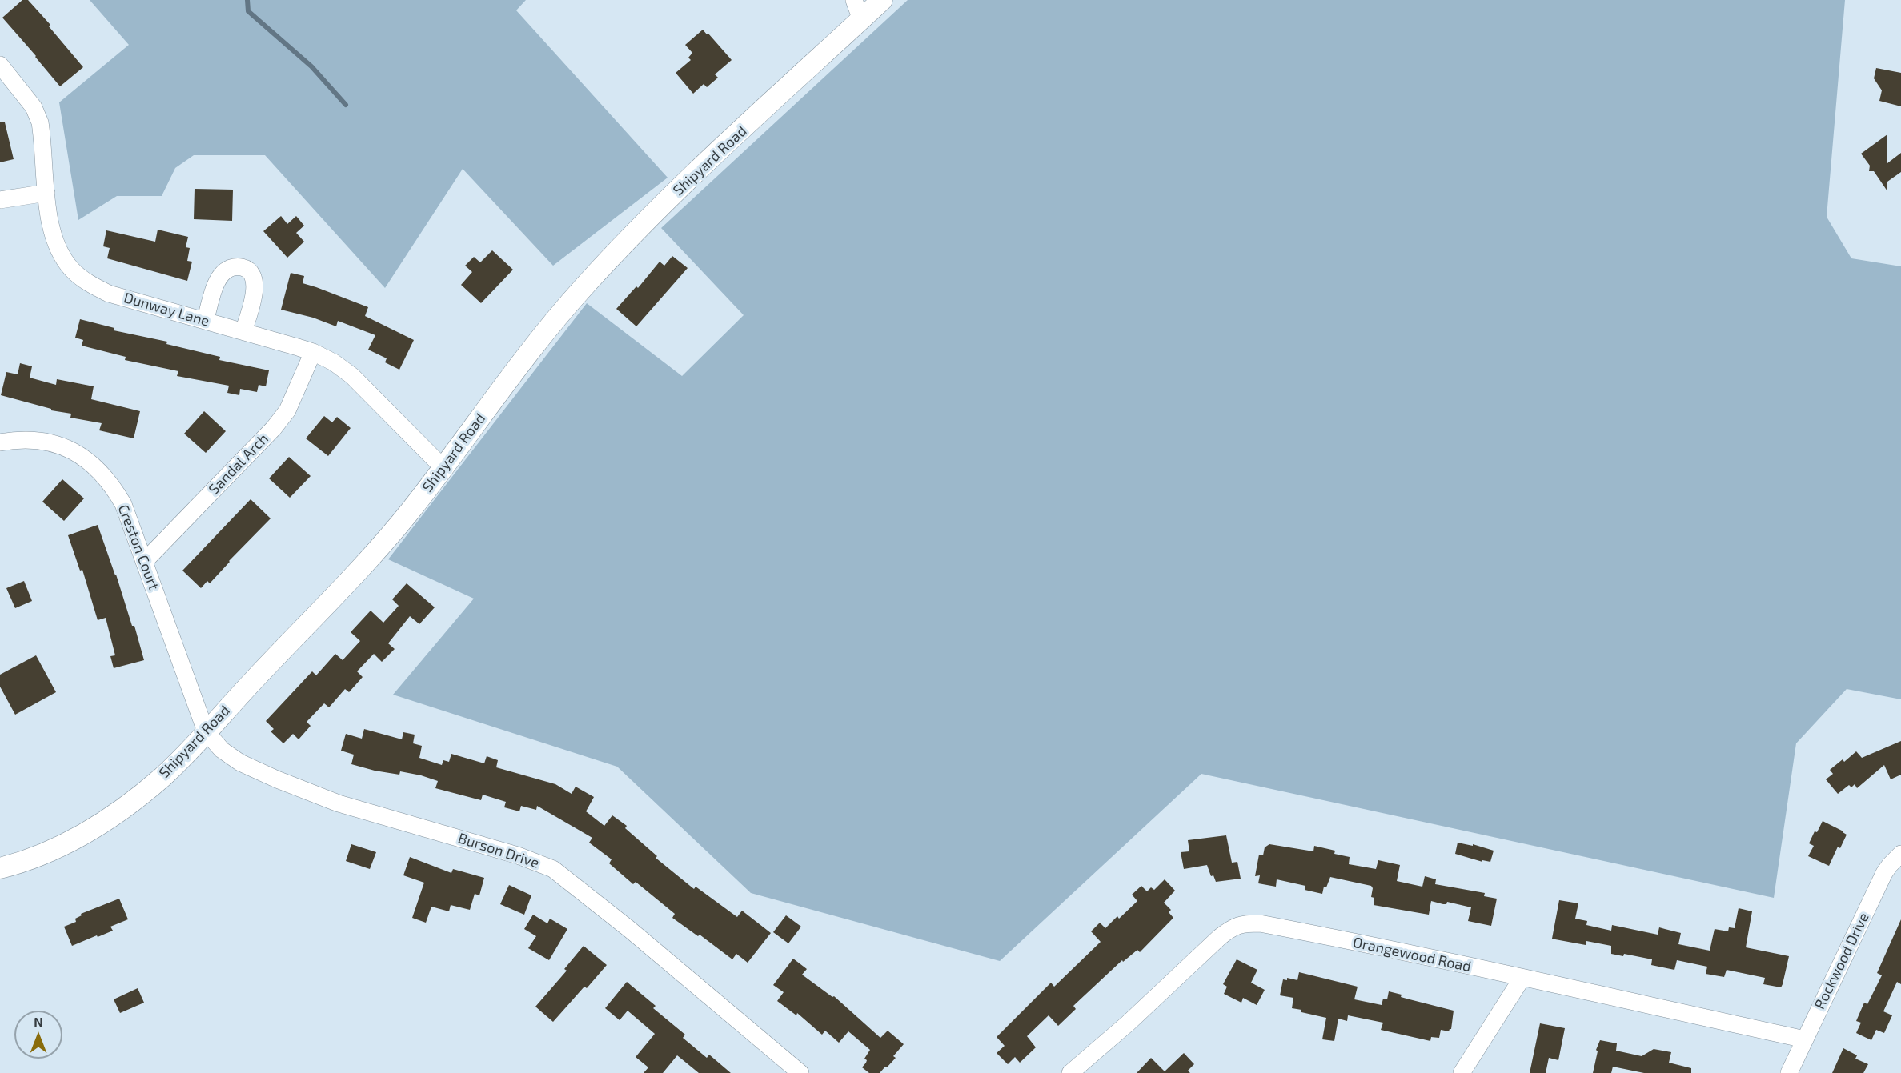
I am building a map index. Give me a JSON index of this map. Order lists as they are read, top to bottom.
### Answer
{
  "streets": {
    "street": [
      "Shipyard Road",
      "Dunway Lane",
      "Sandal Arch",
      "Creston Court",
      "Burson Drive",
      "Orangewood Road",
      "Rockwood Drive"
    ]
  },
  "crossings": [
    ["Shipyard Road", "Dunway Lane"],
    ["Shipyard Road", "Creston Court"],
    ["Shipyard Road", "Burson Drive"],
    ["Dunway Lane", "Sandal Arch"],
    ["Sandal Arch", "Creston Court"],
    ["Creston Court", "Burson Drive"],
    ["Orangewood Road", "Rockwood Drive"]
  ],
  "north": "top"
}
